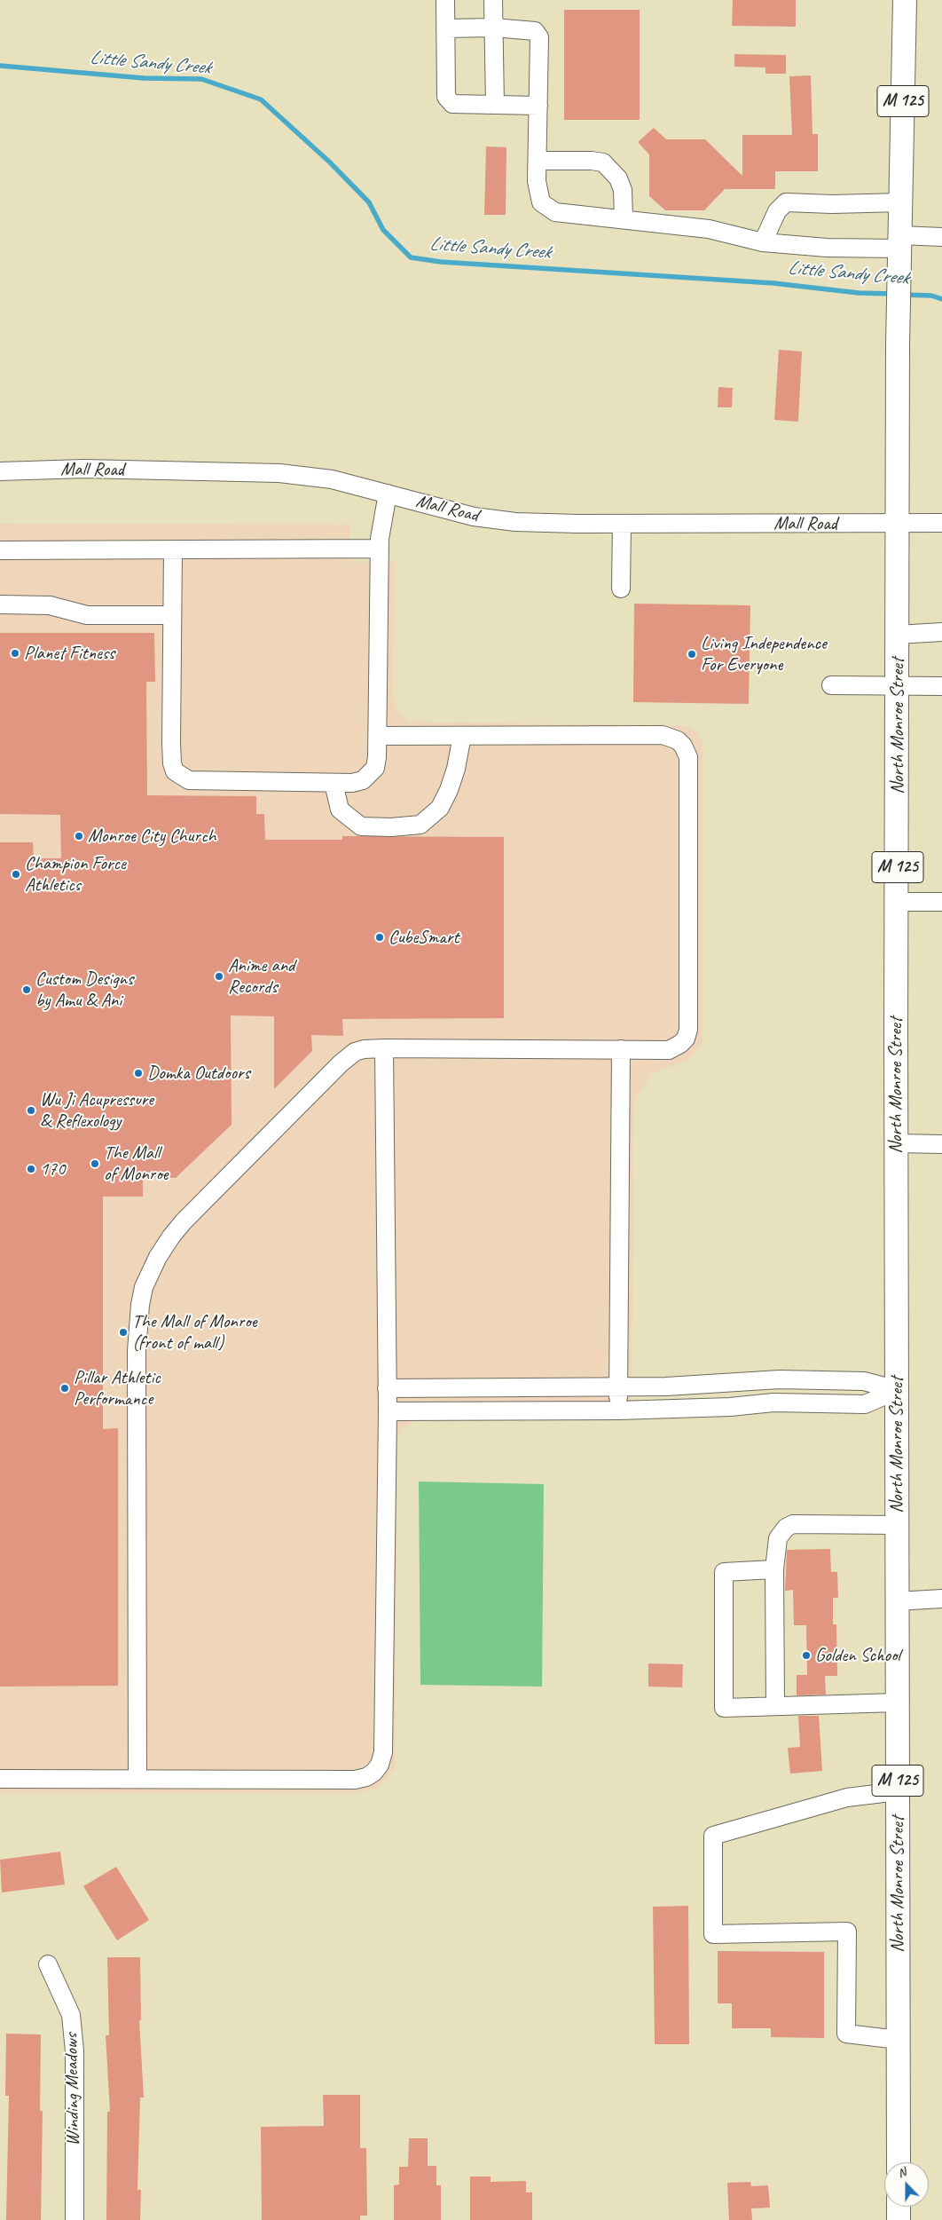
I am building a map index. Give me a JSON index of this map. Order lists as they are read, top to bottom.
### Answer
{
  "streets": {
    "main road": ["M 125", "North Monroe Street"],
    "street": ["Mall Road", "Winding Meadows"]
  },
  "crossings": [
    ["Mall Road", "North Monroe Street"]
  ],
  "water": ["Little Sandy Creek"],
  "places": [
    "Planet Fitness",
    "Living Independence For Everyone",
    "Monroe City Church",
    "Champion Force Athletics",
    "CubeSmart",
    "Anime and Records",
    "Custom Designs by Amu & Ani",
    "Domka Outdoors",
    "Wu Ji Acupressure & Reflexology",
    "The Mall of Monroe",
    "170",
    "The Mall of Monroe (front of mall)",
    "Pillar Athletic Performance",
    "Golden School"
  ],
  "north": "top"
}
